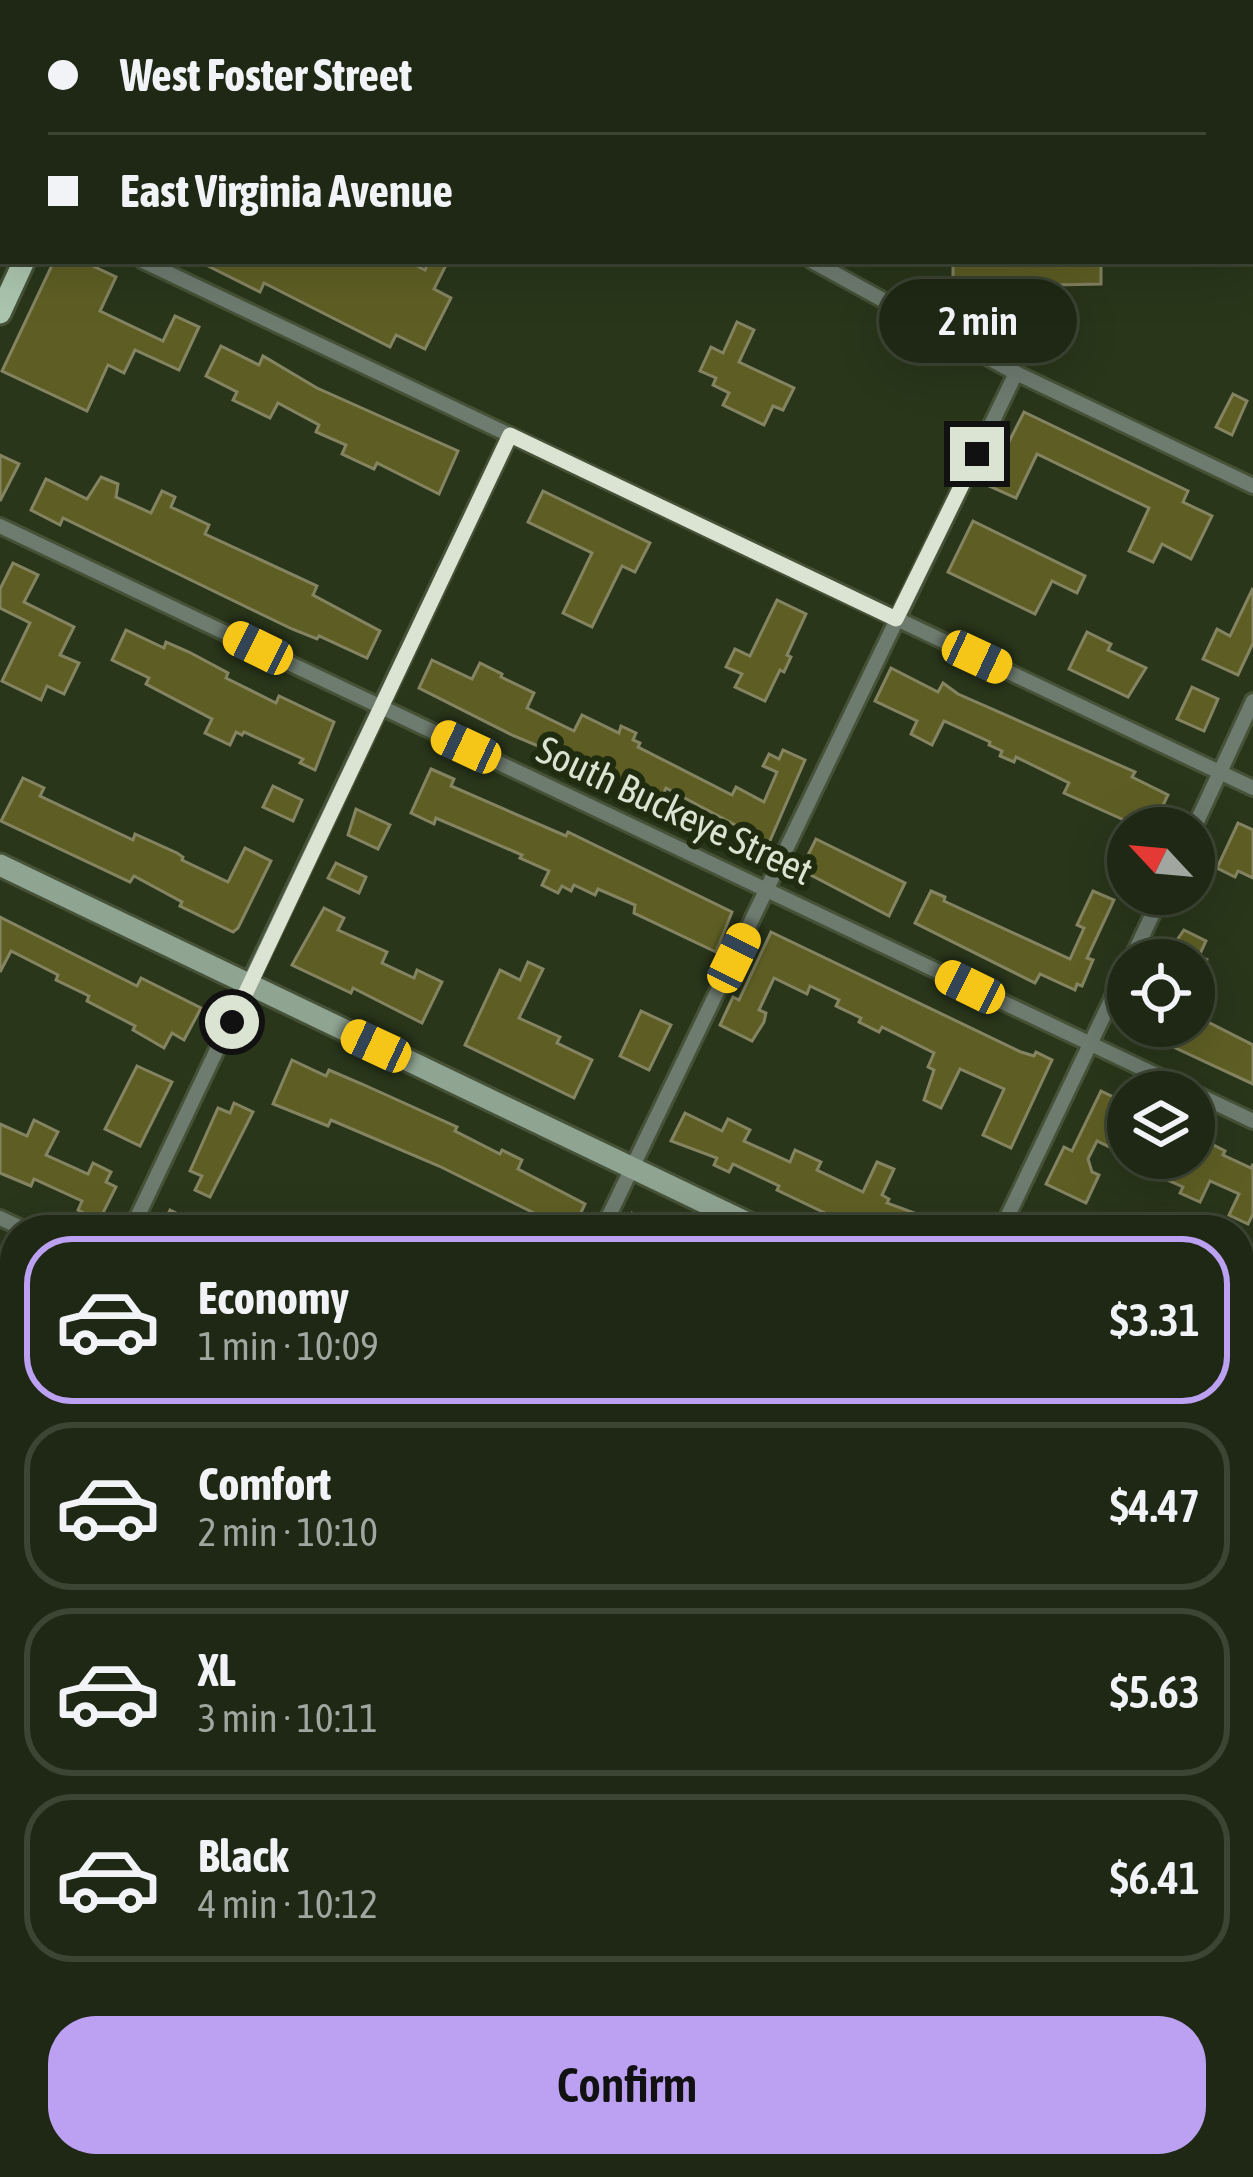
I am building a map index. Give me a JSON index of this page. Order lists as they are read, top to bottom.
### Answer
{
  "streets": {
    "street": ["South Buckeye Street"]
  },
  "north": "top left",
  "page": {
    "banner": ["West Foster Street", "East Virginia Avenue"],
    "bubble": "2 min",
    "list": [
      {
        "name": "Economy",
        "note": "1 min · 10:09",
        "value": "$3.31"
      },
      {
        "name": "Comfort",
        "note": "2 min · 10:10",
        "value": "$4.47"
      },
      {
        "name": "XL",
        "note": "3 min · 10:11",
        "value": "$5.63"
      },
      {
        "name": "Black",
        "note": "4 min · 10:12",
        "value": "$6.41"
      }
    ],
    "buttons": "Confirm"
  }
}
